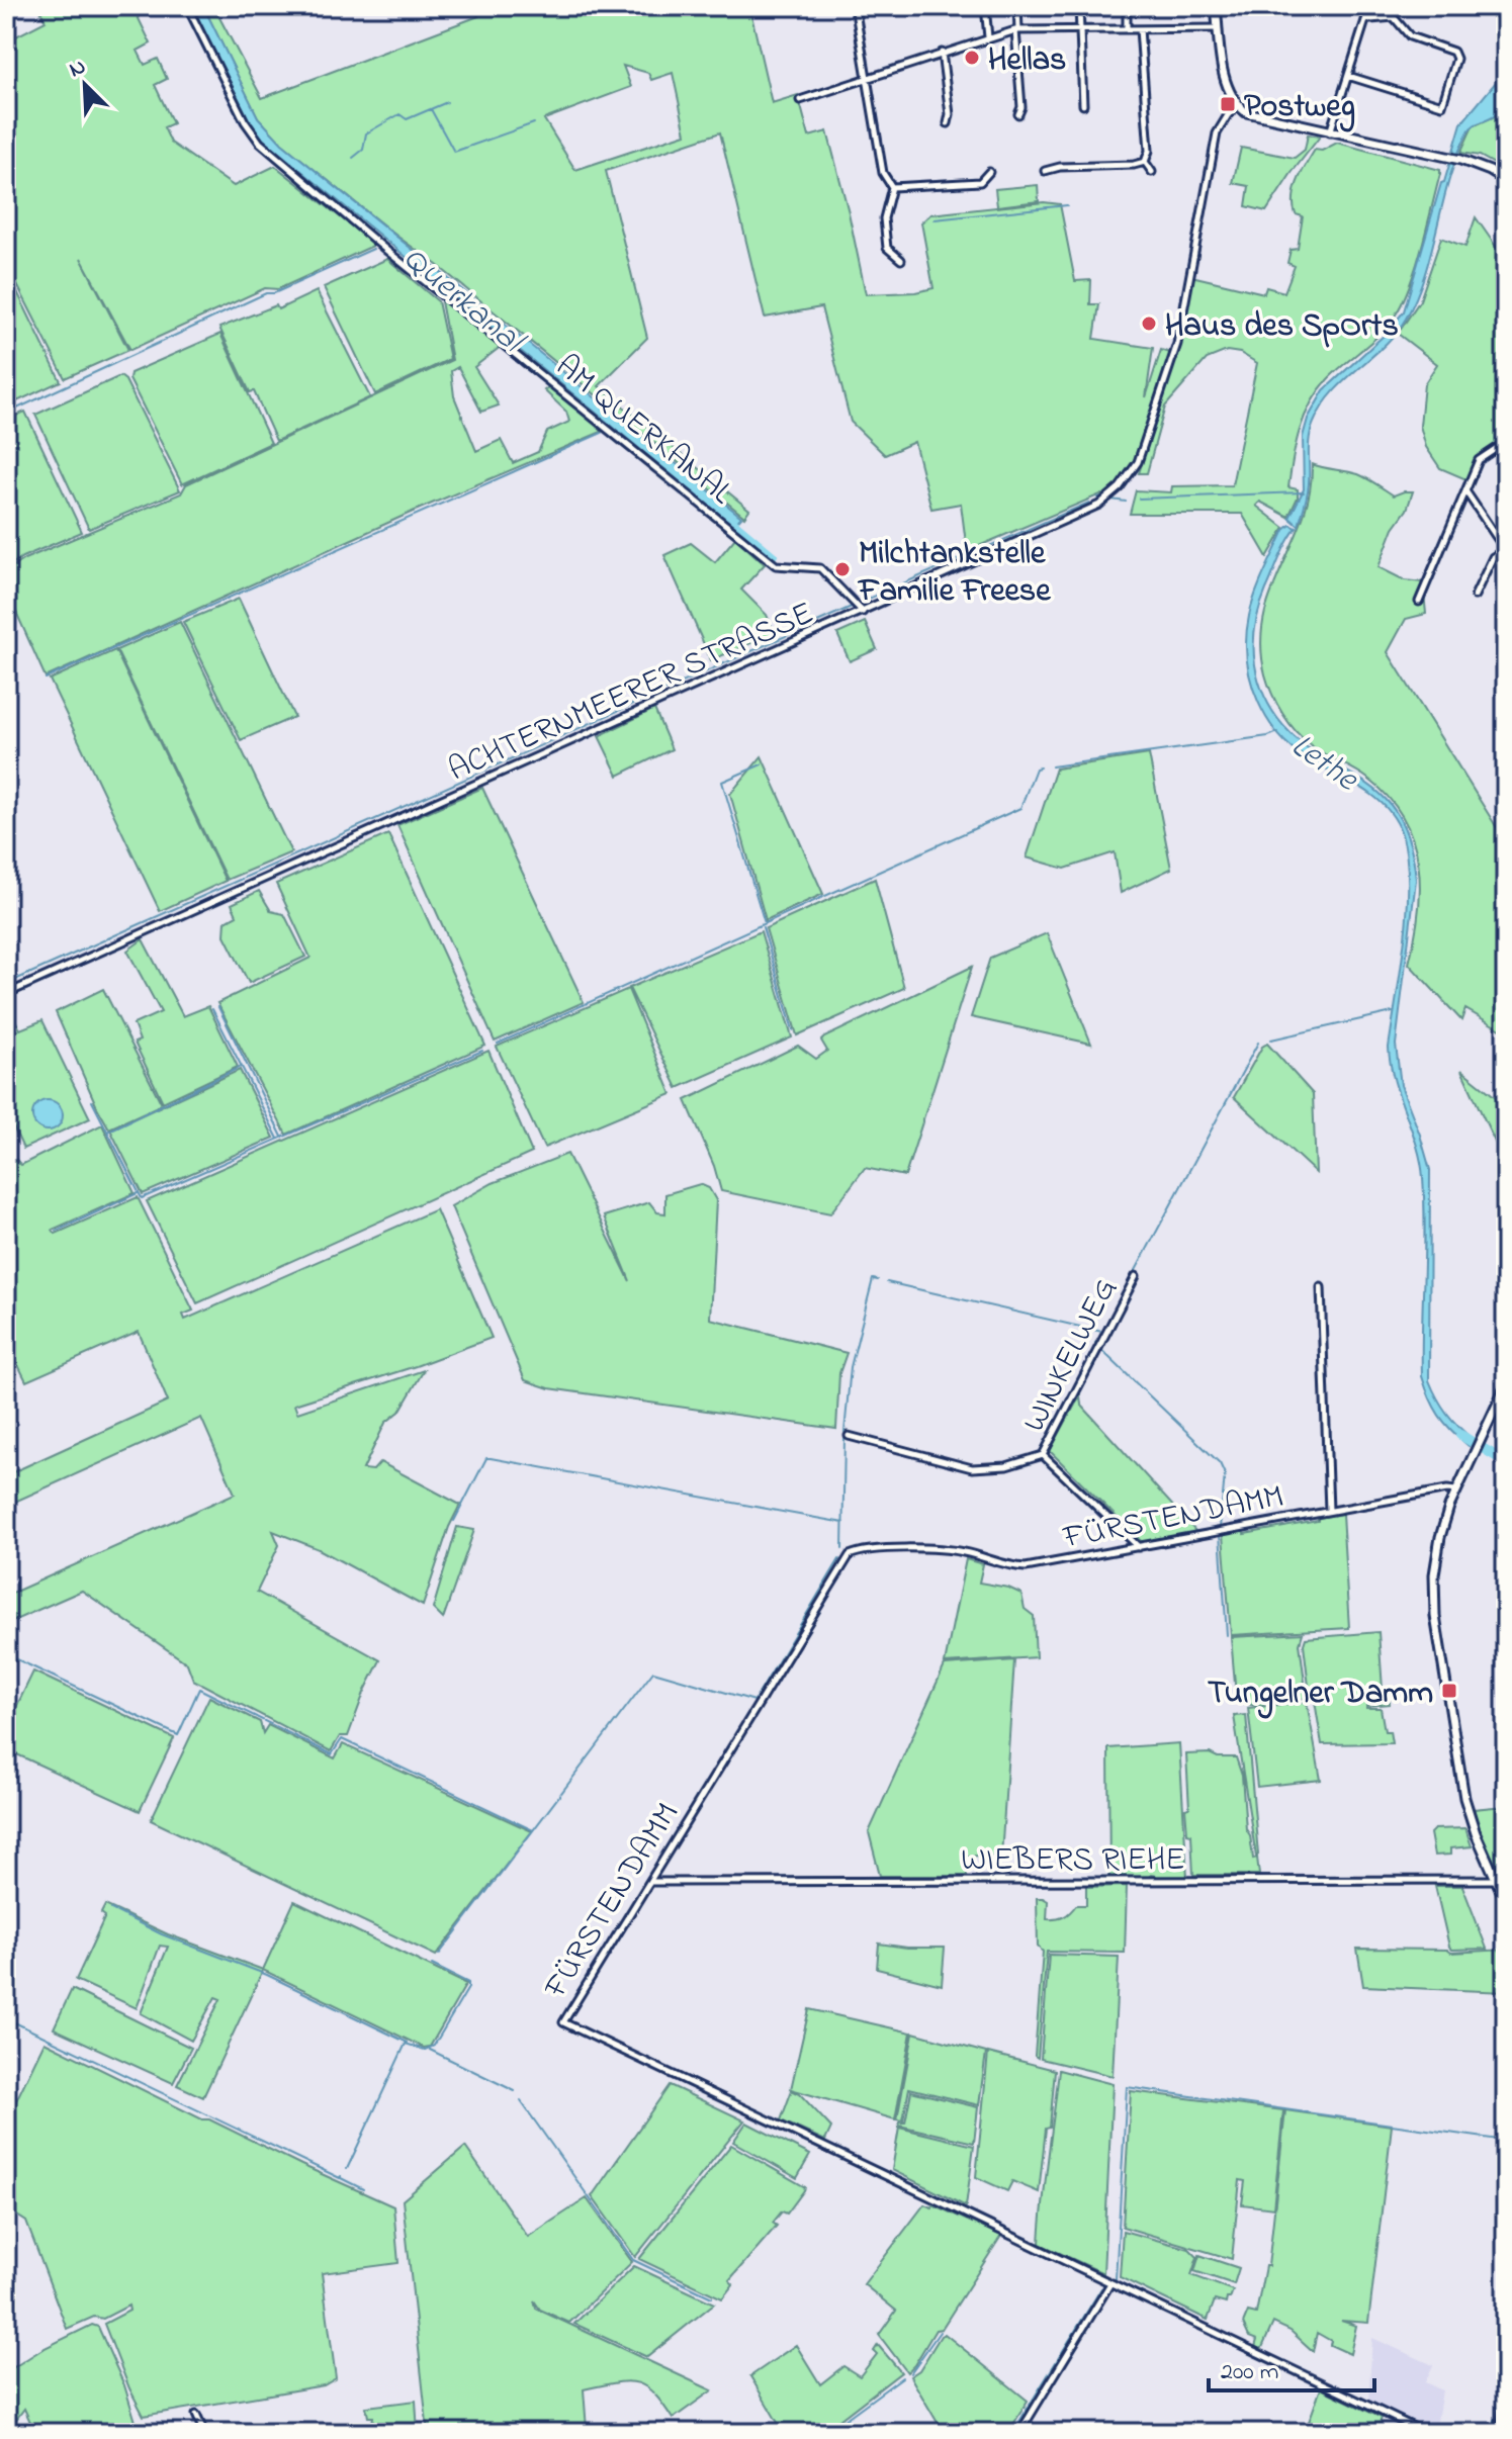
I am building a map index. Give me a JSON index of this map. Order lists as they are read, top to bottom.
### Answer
{
  "streets": {
    "street": [
      "AM QUERKANAL",
      "ACHTERNMEERER STRASSE",
      "WINKELWEG",
      "FÜRSTENDAMM",
      "WIEBERS RIEHE"
    ]
  },
  "crossings": [
    ["AM QUERKANAL", "ACHTERNMEERER STRASSE"],
    ["WINKELWEG", "FÜRSTENDAMM"],
    ["FÜRSTENDAMM", "WIEBERS RIEHE"]
  ],
  "water": ["Querkanal", "Lethe"],
  "places": {
    "other": ["Hellas", "Haus des SpOrts", "Milchtankstelle Familie Freese"],
    "transit": ["Postweg", "Tungelner Damm"]
  },
  "scale_bar": "200 m",
  "north": "top left"
}
